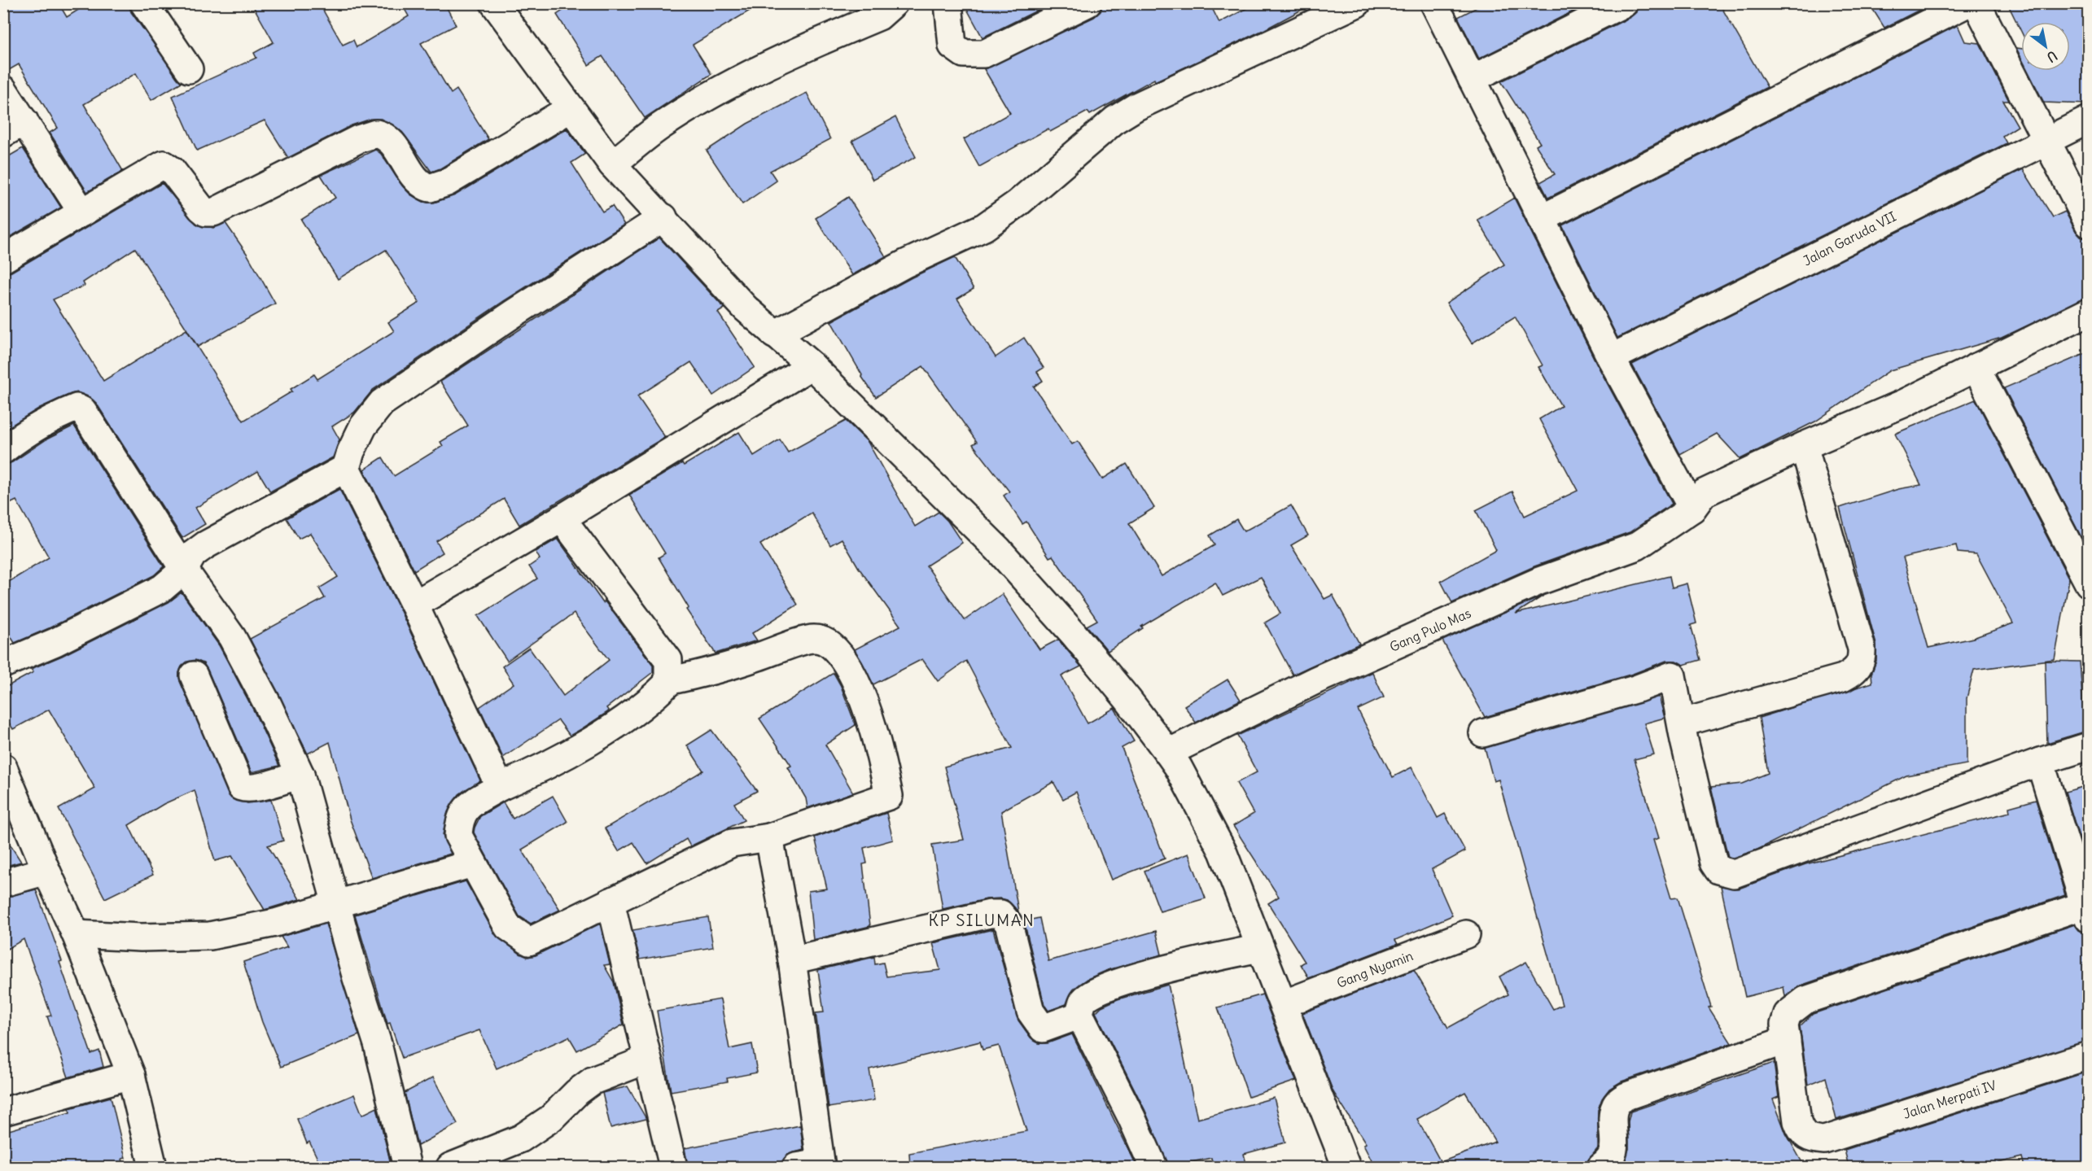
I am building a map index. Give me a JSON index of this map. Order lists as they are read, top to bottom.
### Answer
{
  "streets": {
    "street": [
      "Jalan Garuda VII",
      "Gang Pulo Mas",
      "Gang Nyamin",
      "Jalan Merpati IV"
    ]
  },
  "districts": ["KP SILUMAN"],
  "north": "bottom right"
}
